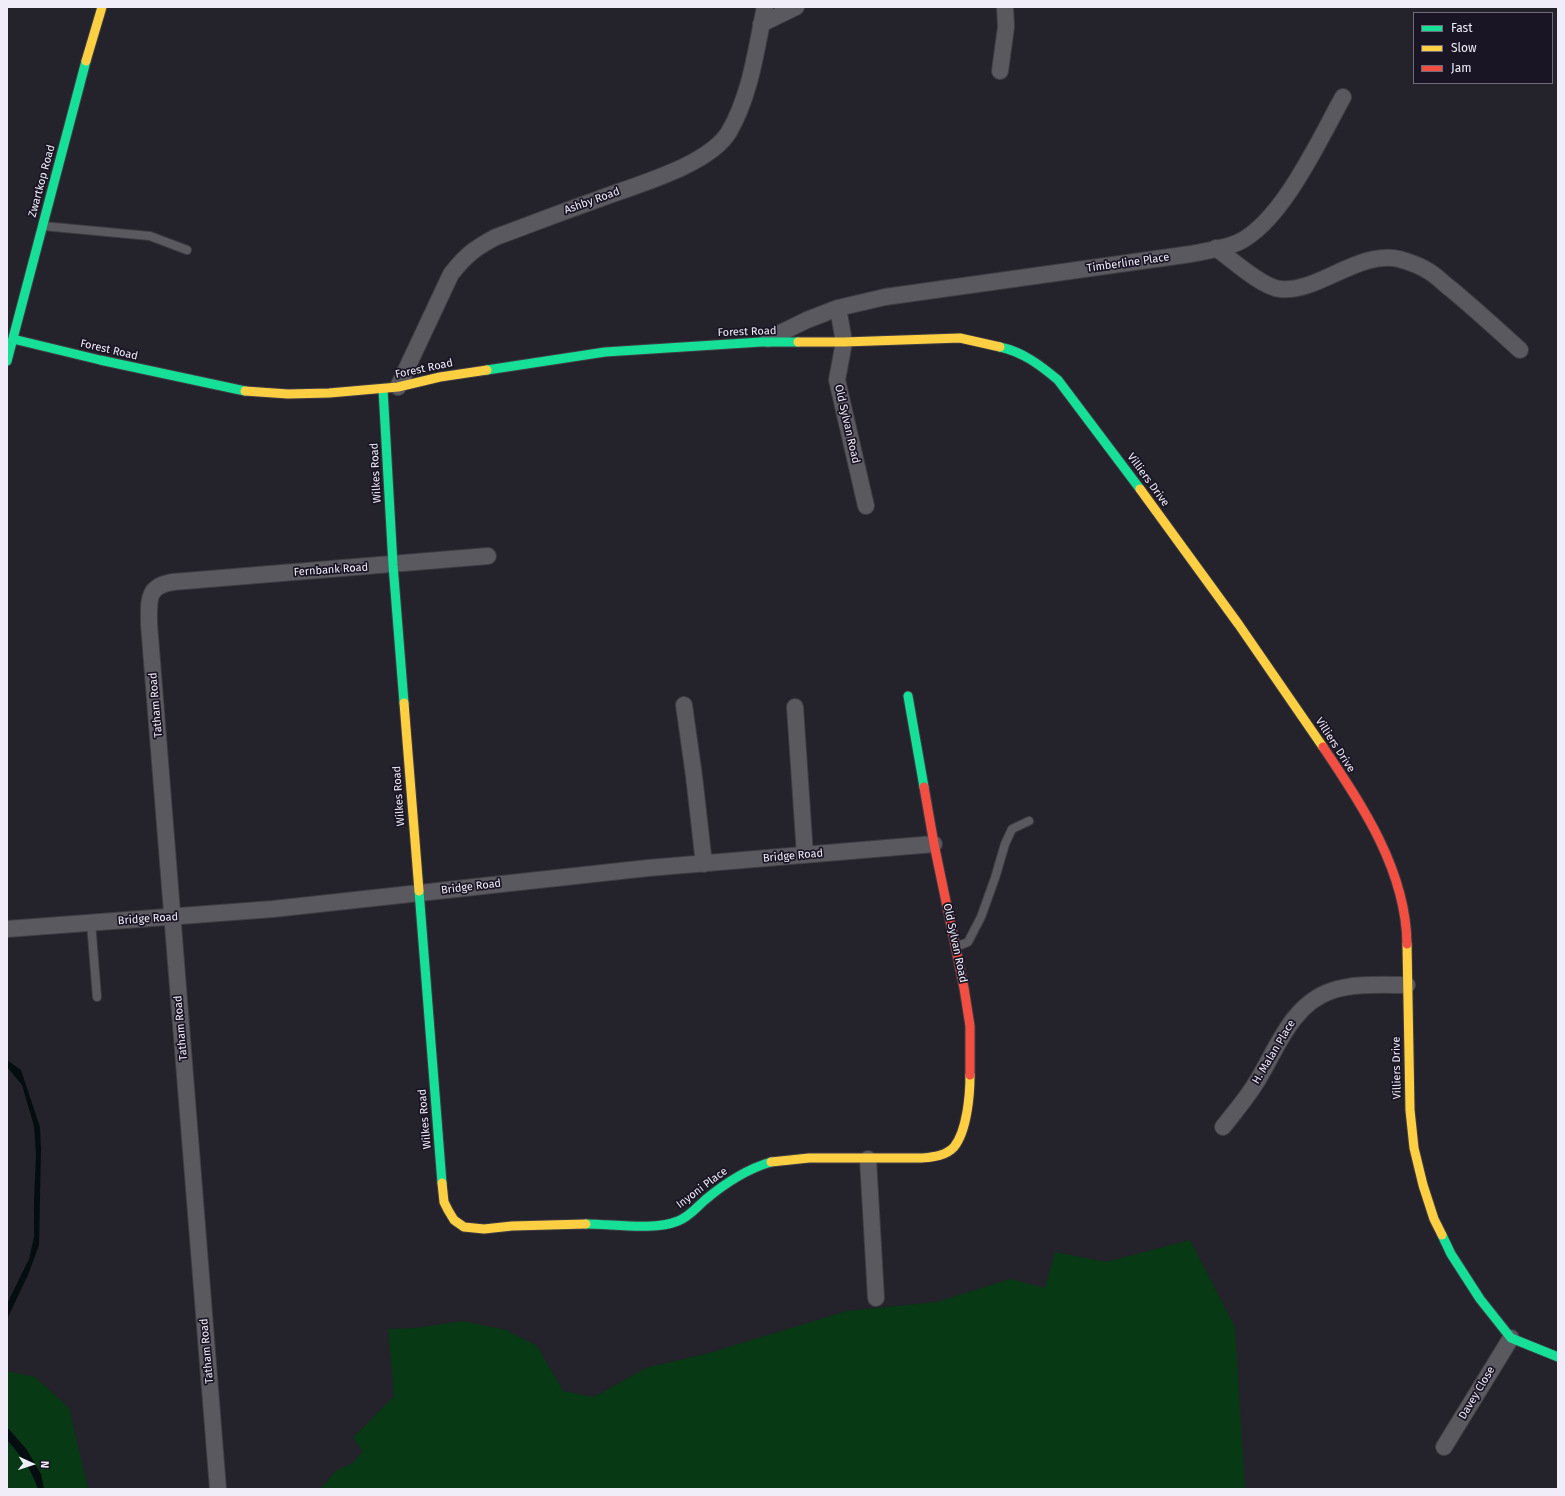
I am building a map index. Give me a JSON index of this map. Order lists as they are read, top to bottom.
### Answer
{
  "streets": {
    "street": [
      "Zwartkop Road",
      "Ashby Road",
      "Timberline Place",
      "Forest Road",
      "Old Sylvan Road",
      "Wilkes Road",
      "Villiers Drive",
      "Fernbank Road",
      "Tatham Road",
      "Bridge Road",
      "H. Malan Place",
      "Inyoni Place",
      "Davey Close"
    ]
  },
  "crossings": [
    ["Zwartkop Road", "Forest Road"],
    ["Ashby Road", "Forest Road"],
    ["Ashby Road", "Wilkes Road"],
    ["Timberline Place", "Forest Road"],
    ["Forest Road", "Old Sylvan Road"],
    ["Forest Road", "Wilkes Road"],
    ["Forest Road", "Villiers Drive"],
    ["Old Sylvan Road", "Villiers Drive"],
    ["Old Sylvan Road", "Bridge Road"],
    ["Old Sylvan Road", "Inyoni Place"],
    ["Wilkes Road", "Fernbank Road"],
    ["Wilkes Road", "Bridge Road"],
    ["Wilkes Road", "Inyoni Place"],
    ["Villiers Drive", "H. Malan Place"],
    ["Villiers Drive", "Davey Close"],
    ["Fernbank Road", "Tatham Road"],
    ["Tatham Road", "Bridge Road"]
  ],
  "legend": ["Fast", "Slow", "Jam"],
  "north": "right"
}
